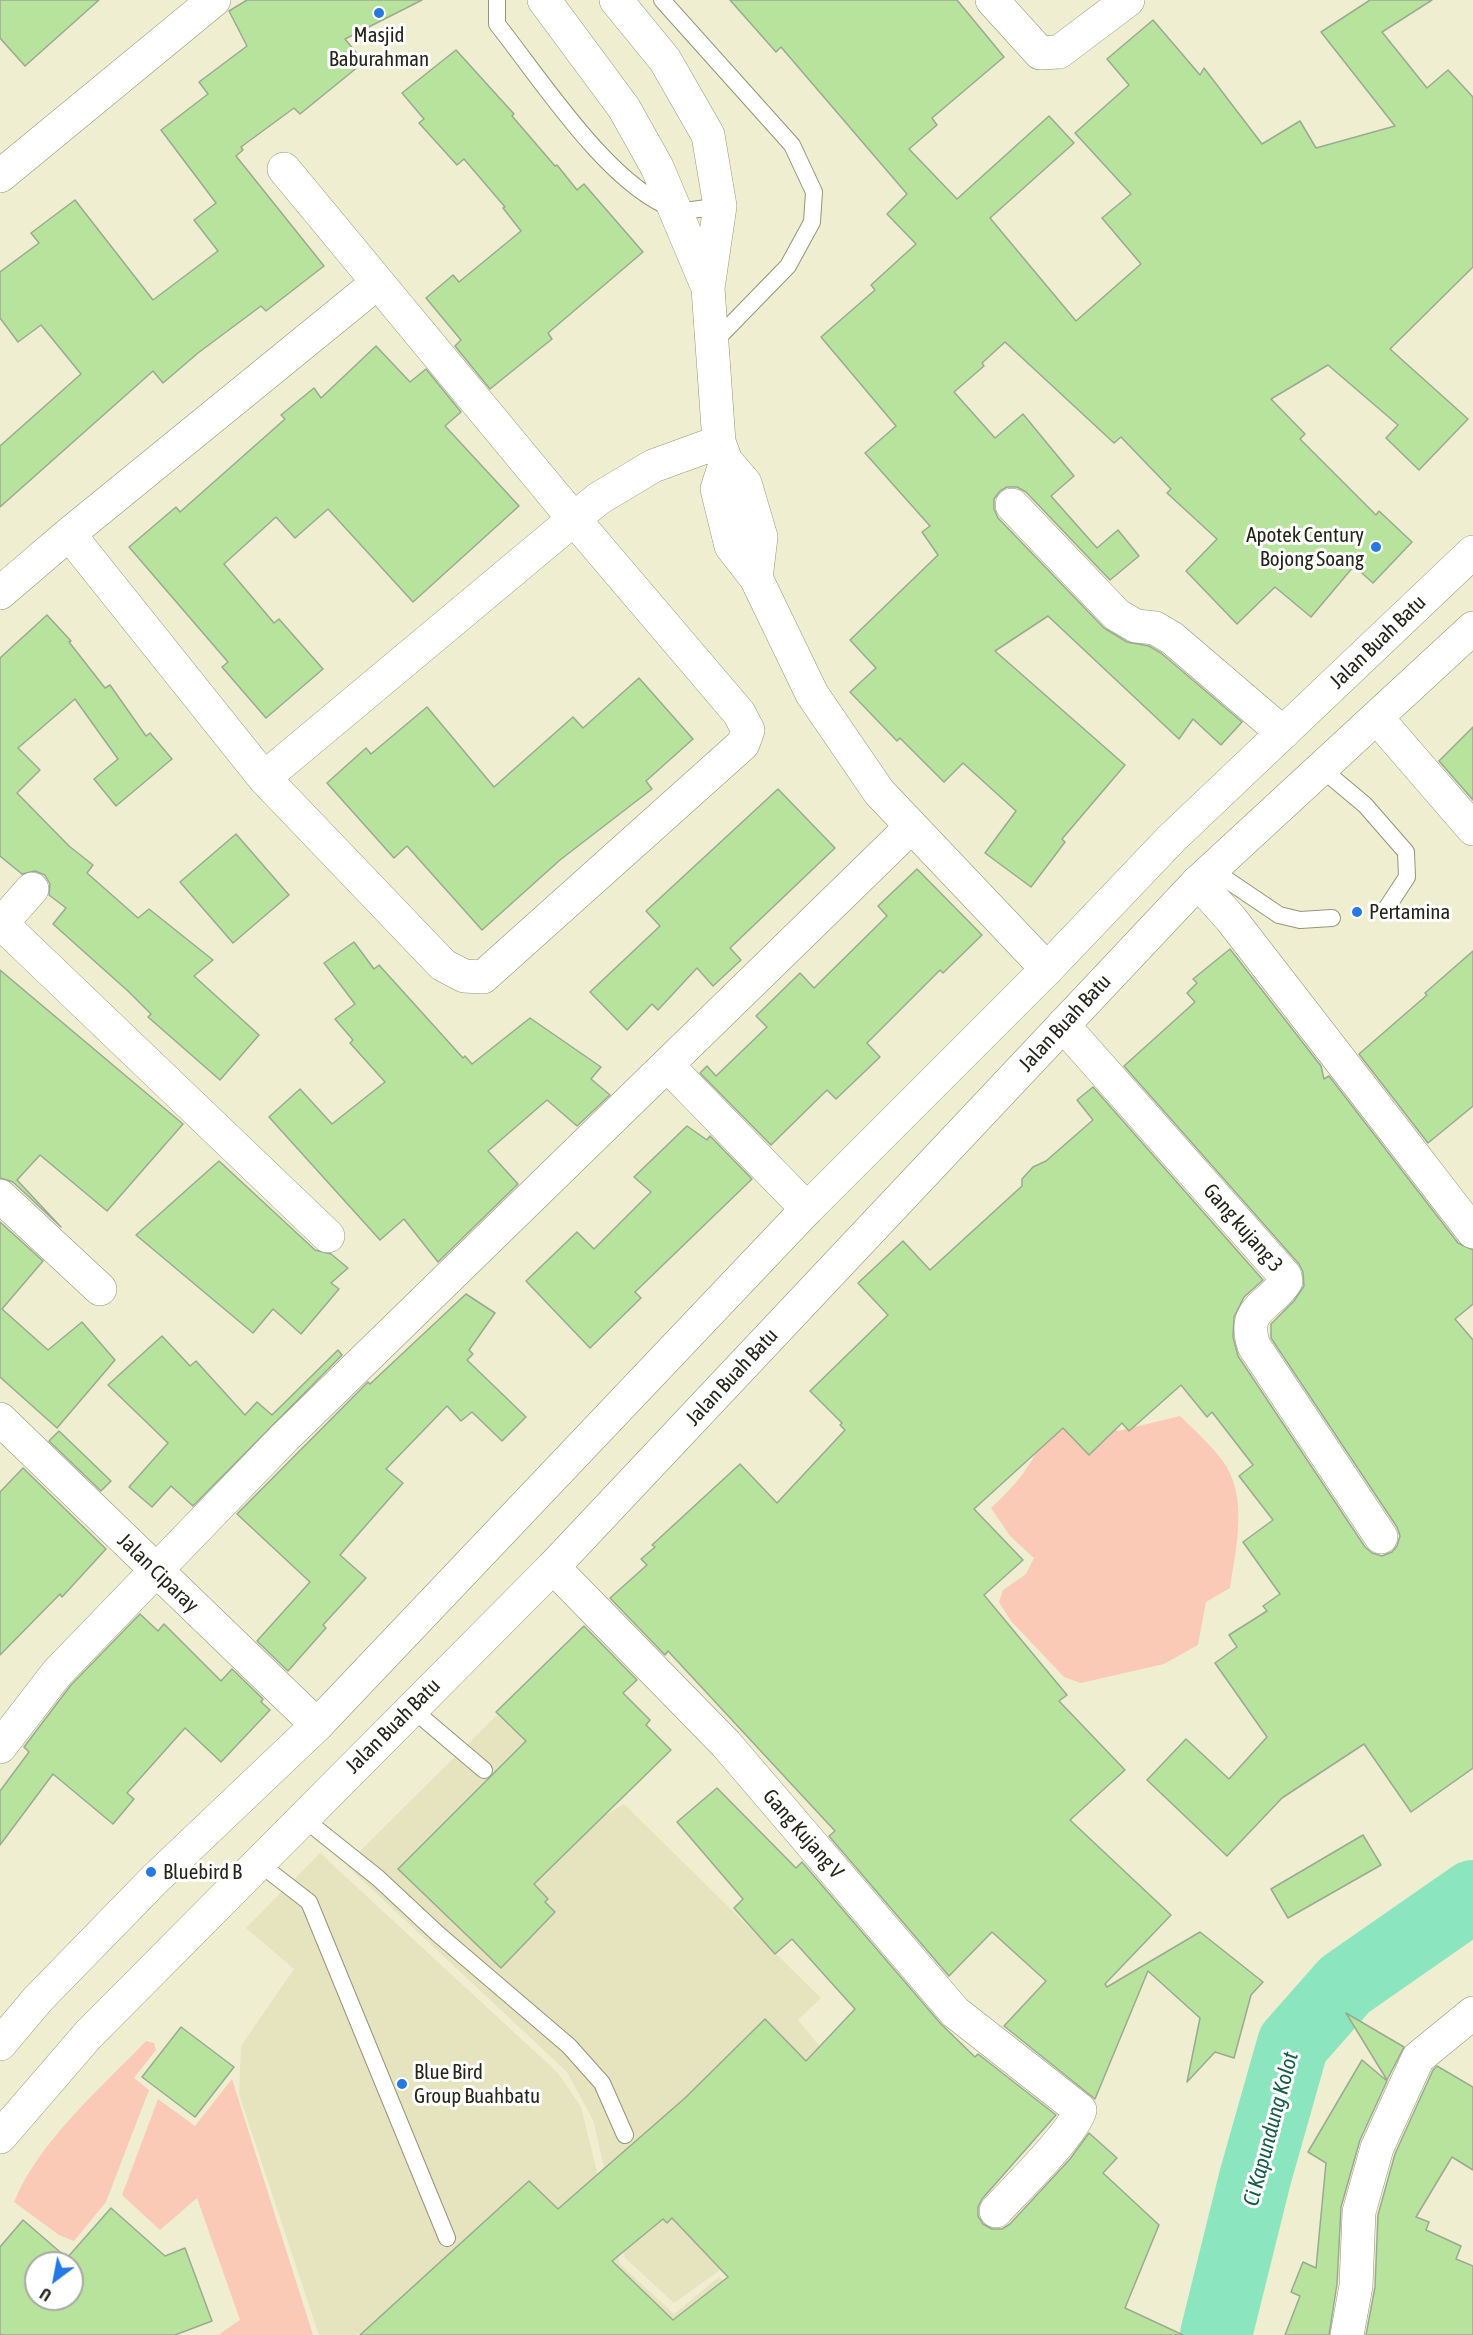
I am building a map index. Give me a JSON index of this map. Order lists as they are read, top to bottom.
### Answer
{
  "streets": {
    "street": [
      "Jalan Buah Batu",
      "Gang kujang 3",
      "Jalan Ciparay",
      "Gang Kujang V"
    ]
  },
  "crossings": [
    ["Jalan Buah Batu", "Gang kujang 3"],
    ["Jalan Buah Batu", "Jalan Ciparay"],
    ["Jalan Buah Batu", "Gang Kujang V"]
  ],
  "water": ["Ci Kapundung Kolot"],
  "places": [
    "Masjid Baburahman",
    "Apotek Century Bojong Soang",
    "Pertamina",
    "Bluebird B",
    "Blue Bird Group Buahbatu"
  ],
  "north": "bottom left"
}
